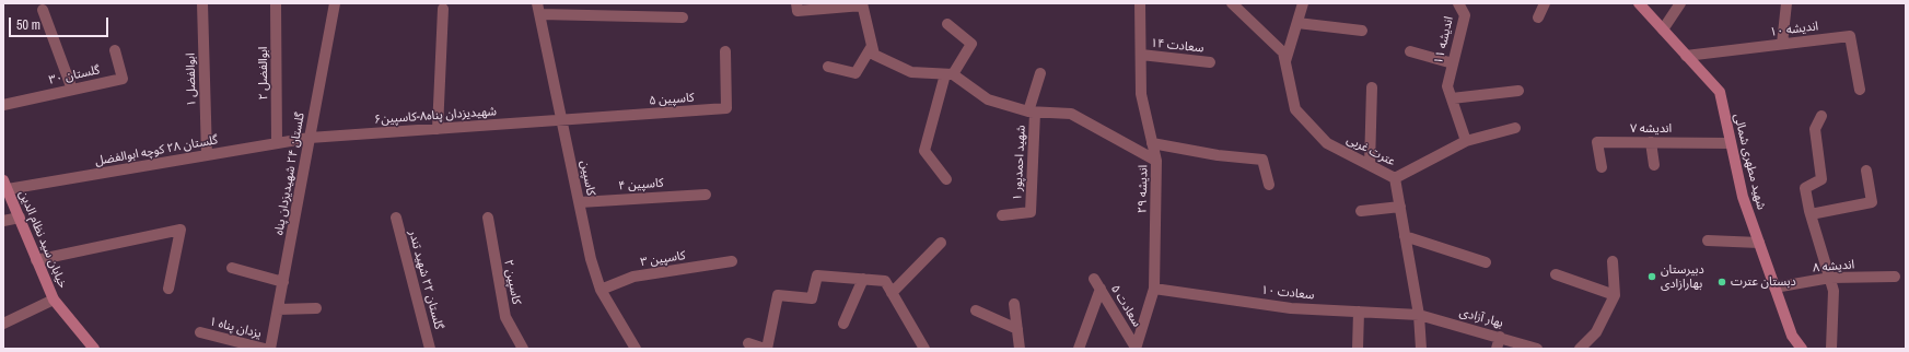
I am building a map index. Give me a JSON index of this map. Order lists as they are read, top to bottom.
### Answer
{
  "streets": {
    "main road": ["شهید مطهری شمالی", "خیابان سید نظام الدین"],
    "street": [
      "اندیشه ۱۰",
      "اندیشه ۱۱",
      "سعادت ۱۴",
      "ابوالفضل ۲",
      "گلستان ۳۰",
      "ابوالفضل ۱",
      "کاسپین ۵",
      "شهیدیزدان پناه۸-کاسپین۶",
      "اندیشه ۷",
      "گلستان ۲۸ کوچه ابوالفضل",
      "عترت غربی",
      "شهید احمدپور ۱",
      "گلستان ۲۴ شهیدیزدان پناه",
      "کاسپین",
      "کاسپین ۴",
      "اندیشه ۲۹",
      "کاسپین ۳",
      "اندیشه ۸",
      "گلستان ۲۲ شهید تندر",
      "کاسپین ۲",
      "سعادت ۱۰",
      "سعادت ۵",
      "بهار آزادی",
      "یزدان پناه ۱"
    ]
  },
  "crossings": [
    ["اندیشه ۱۰", "شهید مطهری شمالی"],
    ["سعادت ۱۴", "اندیشه ۲۹"],
    ["ابوالفضل ۲", "گلستان ۲۸ کوچه ابوالفضل"],
    ["ابوالفضل ۱", "گلستان ۲۸ کوچه ابوالفضل"],
    ["کاسپین ۵", "شهیدیزدان پناه۸-کاسپین۶"],
    ["کاسپین ۵", "کاسپین"],
    ["شهیدیزدان پناه۸-کاسپین۶", "گلستان ۲۸ کوچه ابوالفضل"],
    ["شهیدیزدان پناه۸-کاسپین۶", "گلستان ۲۴ شهیدیزدان پناه"],
    ["شهیدیزدان پناه۸-کاسپین۶", "کاسپین"],
    ["اندیشه ۷", "شهید مطهری شمالی"],
    ["گلستان ۲۸ کوچه ابوالفضل", "گلستان ۲۴ شهیدیزدان پناه"],
    ["گلستان ۲۸ کوچه ابوالفضل", "خیابان سید نظام الدین"],
    ["عترت غربی", "سعادت ۱۰"],
    ["عترت غربی", "بهار آزادی"],
    ["شهید مطهری شمالی", "اندیشه ۸"],
    ["کاسپین", "کاسپین ۴"],
    ["کاسپین", "کاسپین ۳"],
    ["اندیشه ۲۹", "سعادت ۱۰"],
    ["اندیشه ۲۹", "سعادت ۵"],
    ["سعادت ۱۰", "بهار آزادی"]
  ],
  "places": ["دبیرستان بهارازادی", "دبستان عترت"],
  "scale_bar": "50 m"
}
